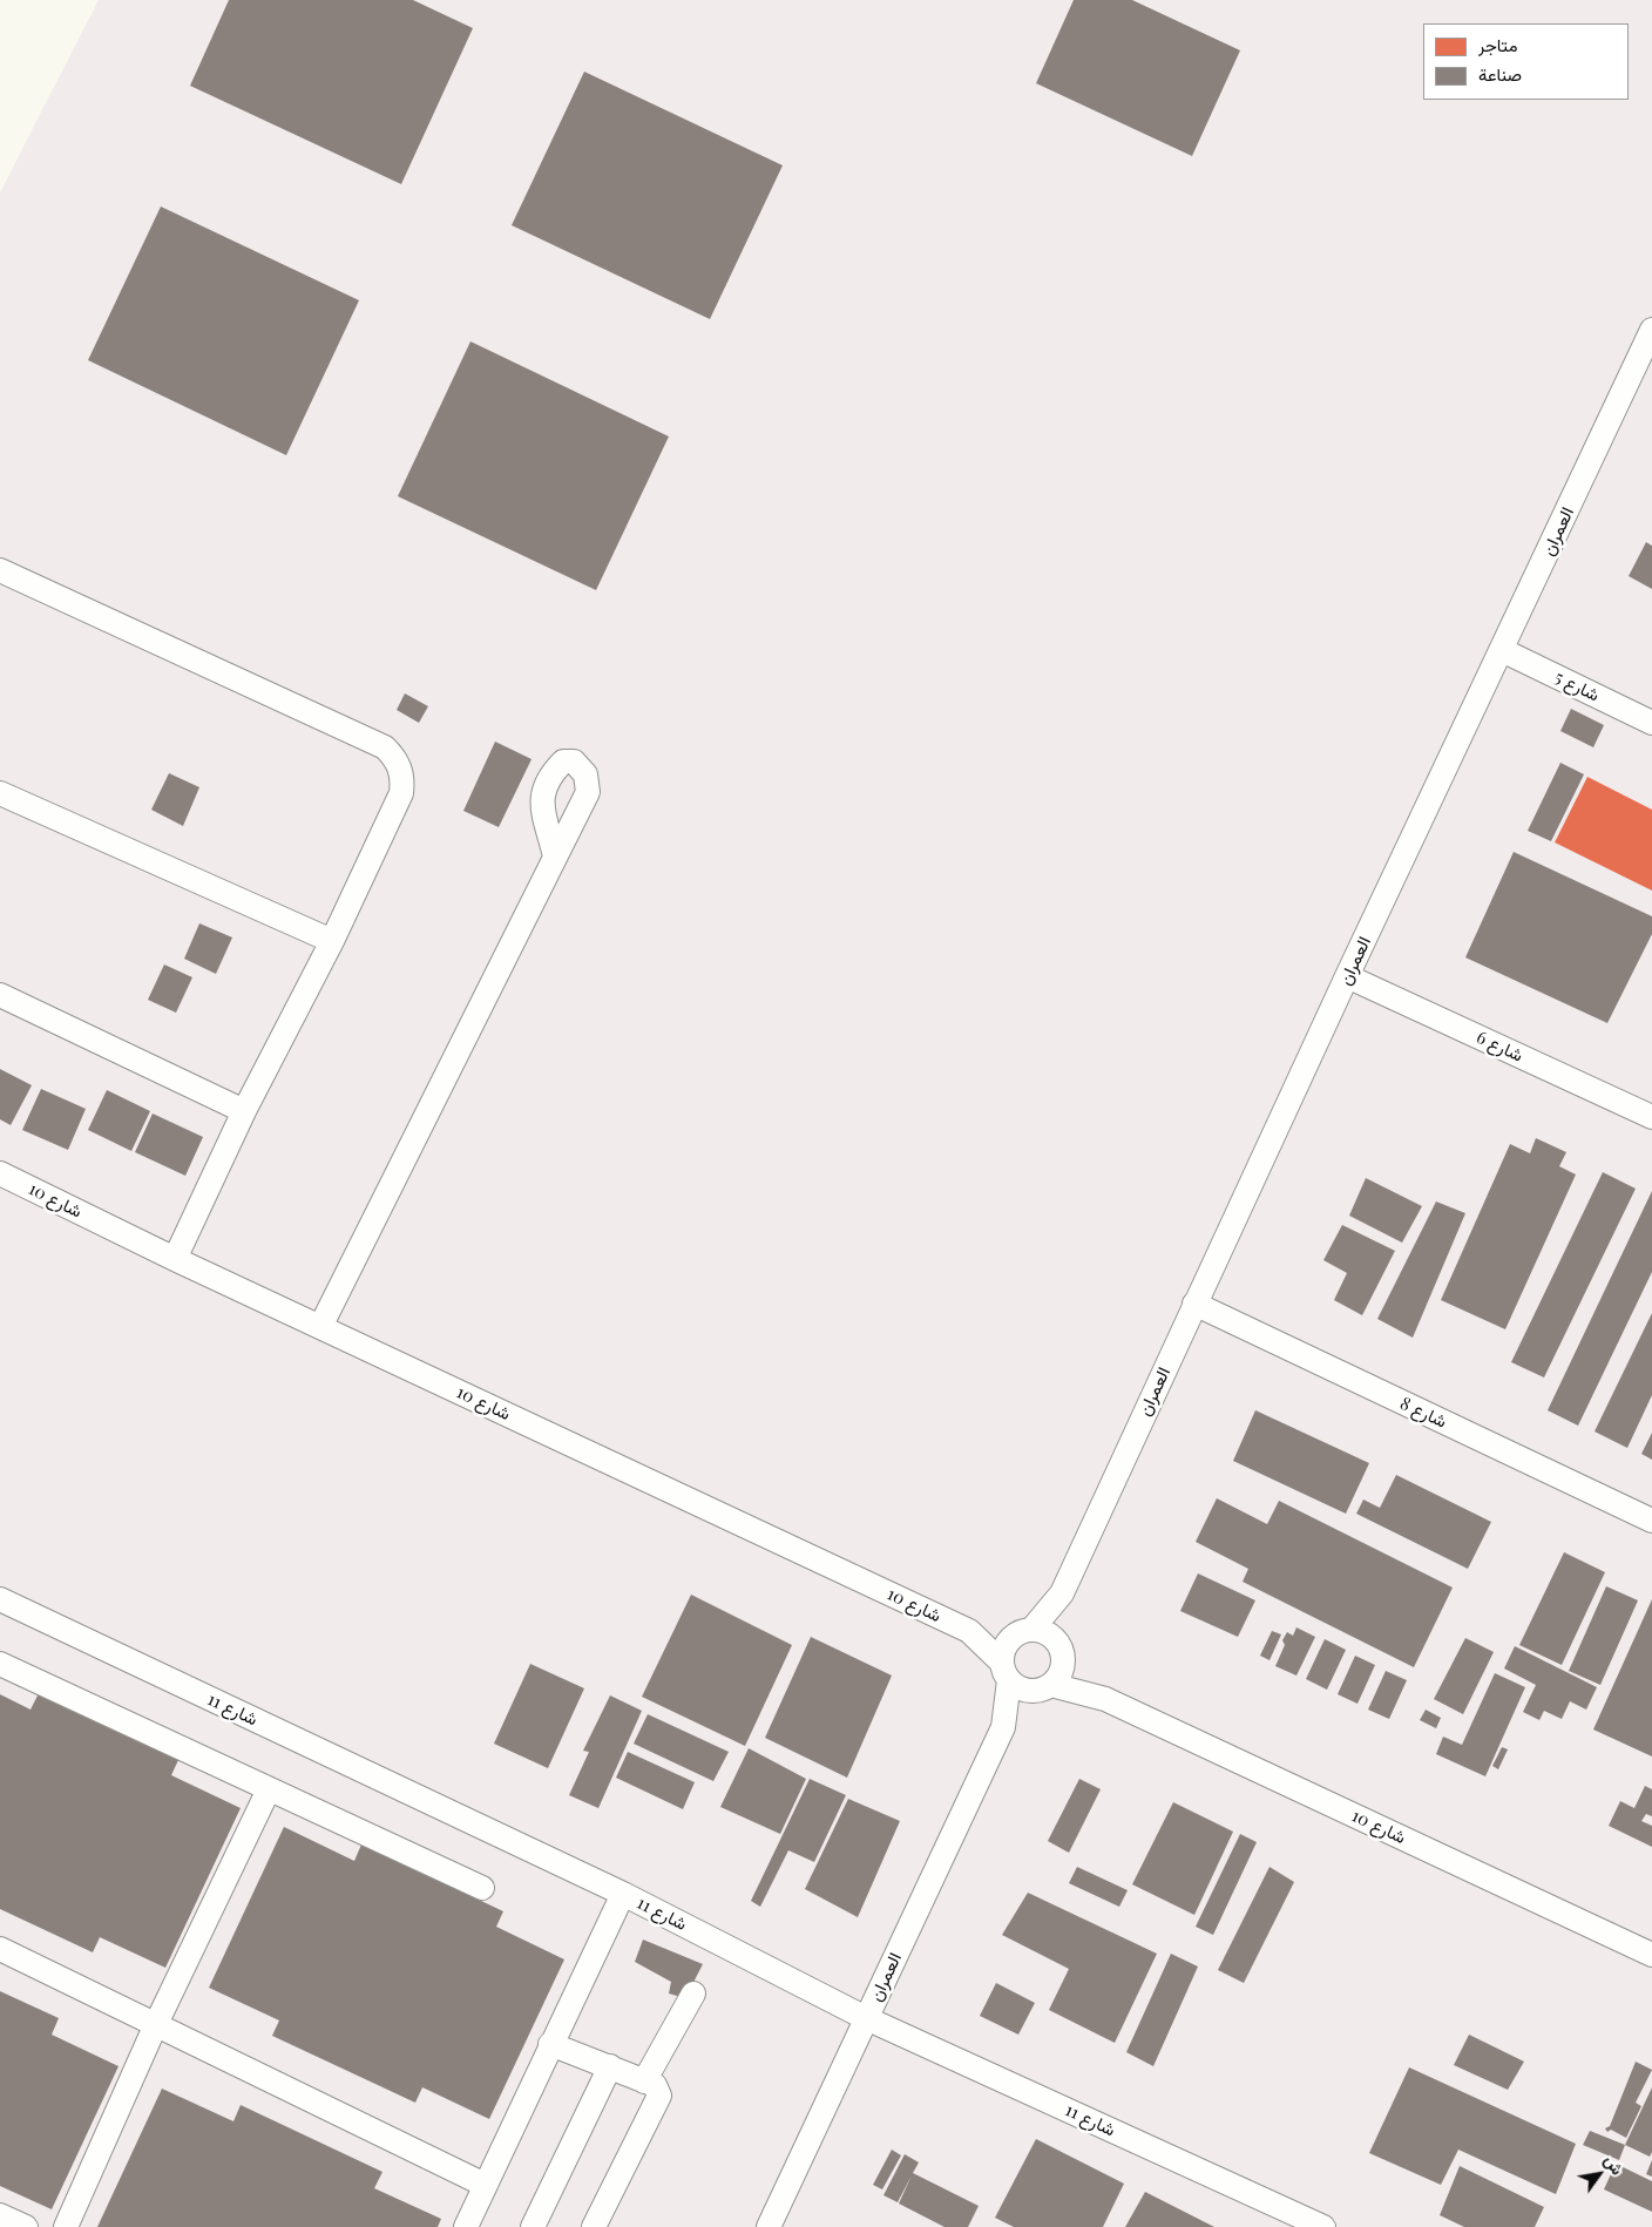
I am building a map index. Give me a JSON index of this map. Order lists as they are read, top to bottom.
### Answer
{
  "streets": {
    "street": [
      "العمران",
      "شارع 5",
      "شارع 6",
      "شارع 10",
      "شارع 8",
      "شارع 11"
    ]
  },
  "crossings": [
    ["العمران", "شارع 5"],
    ["العمران", "شارع 6"],
    ["العمران", "شارع 10"],
    ["العمران", "شارع 8"],
    ["العمران", "شارع 11"]
  ],
  "legend": ["متاجر", "صناعة"],
  "north": "top right"
}
